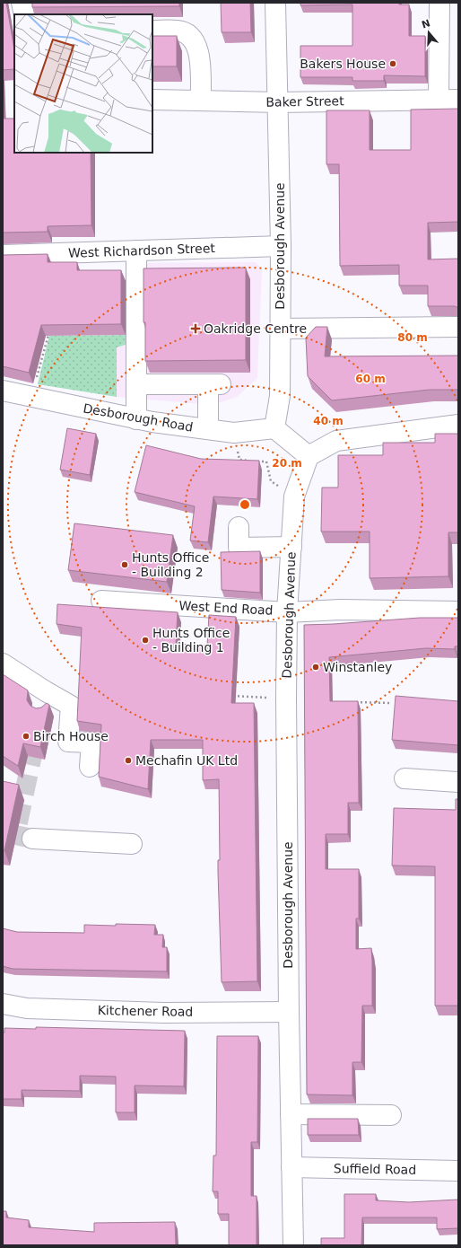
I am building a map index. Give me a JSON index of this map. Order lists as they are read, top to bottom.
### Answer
{
  "streets": {
    "street": [
      "Baker Street",
      "Desborough Avenue",
      "West Richardson Street",
      "Desborough Road",
      "West End Road",
      "Kitchener Road",
      "Suffield Road"
    ]
  },
  "crossings": [
    ["Baker Street", "Desborough Avenue"],
    ["Desborough Avenue", "West Richardson Street"],
    ["Desborough Avenue", "Desborough Road"],
    ["Desborough Avenue", "West End Road"],
    ["Desborough Avenue", "Kitchener Road"],
    ["Desborough Avenue", "Suffield Road"]
  ],
  "places": {
    "other": [
      "Bakers House",
      "Hunts Office - Building 2",
      "Hunts Office - Building 1",
      "Winstanley",
      "Birch House",
      "Mechafin UK Ltd"
    ],
    "health": ["Oakridge Centre"]
  },
  "north": "top",
  "rings": [
    "80 m",
    "60 m",
    "40 m",
    "20 m"
  ]
}
